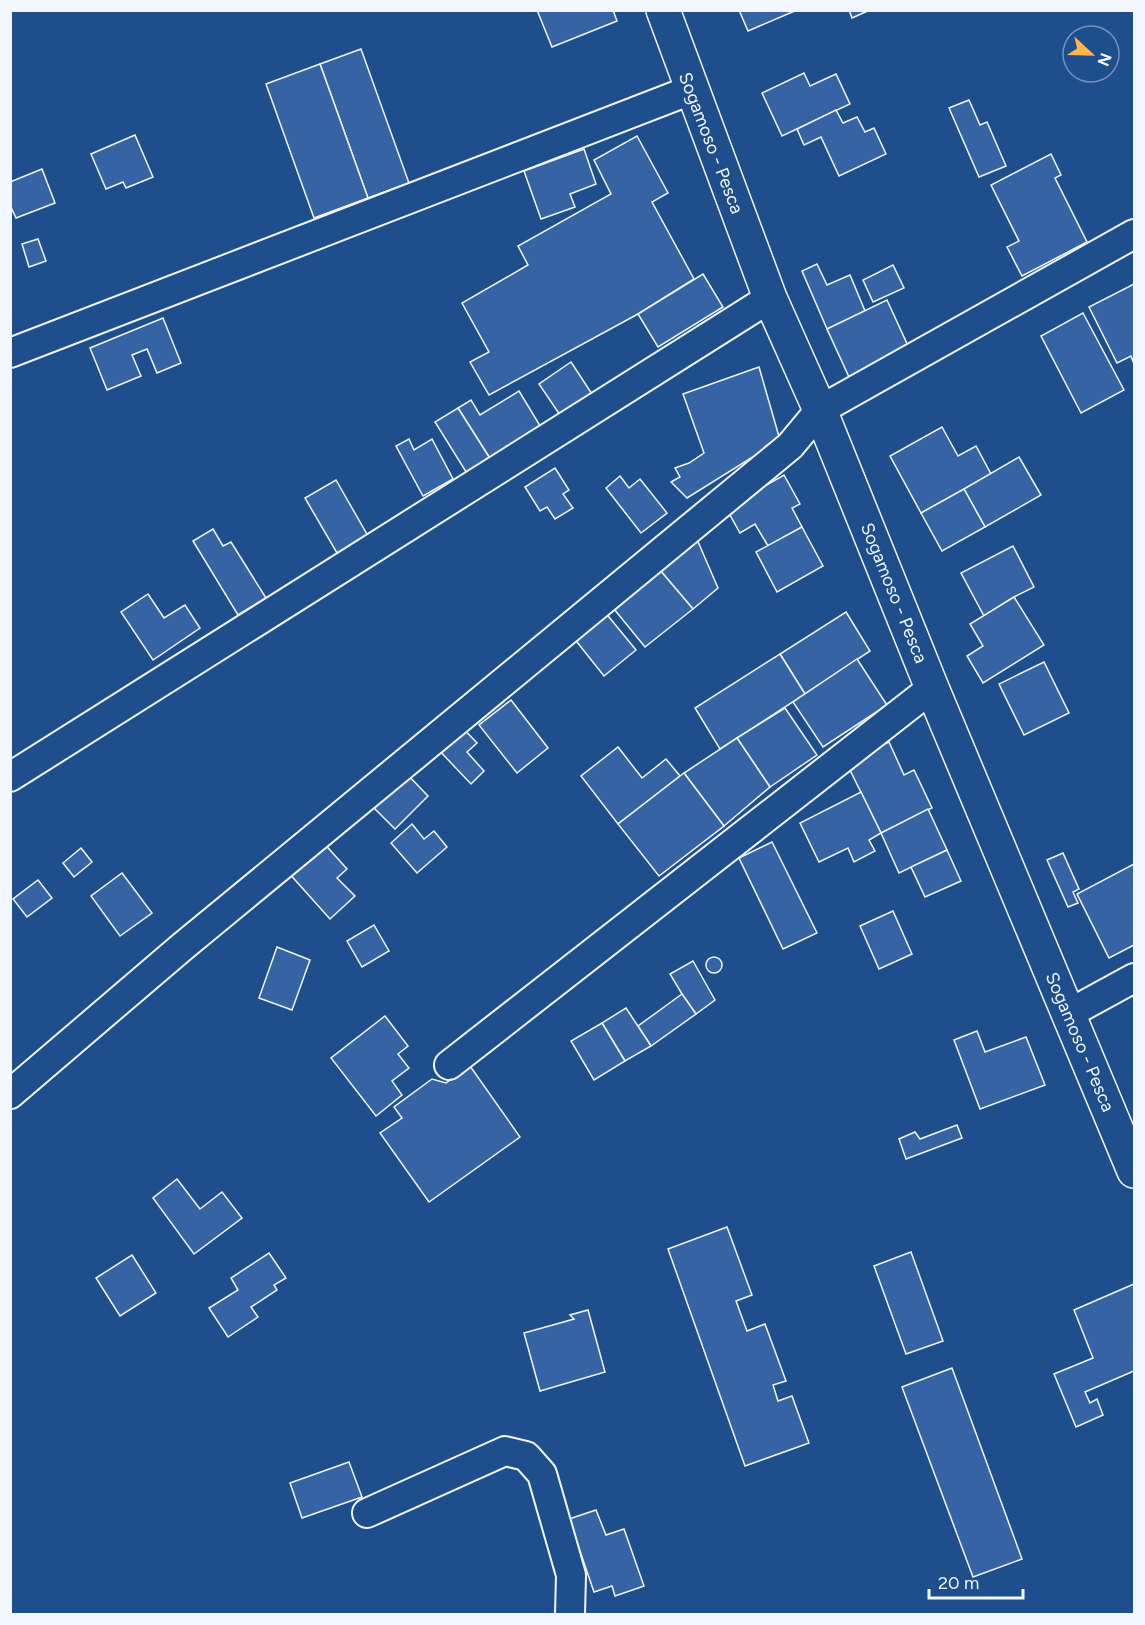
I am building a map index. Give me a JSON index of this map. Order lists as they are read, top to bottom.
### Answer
{
  "streets": {
    "main road": ["Sogamoso - Pesca"]
  },
  "scale_bar": "20 m",
  "north": "right"
}
